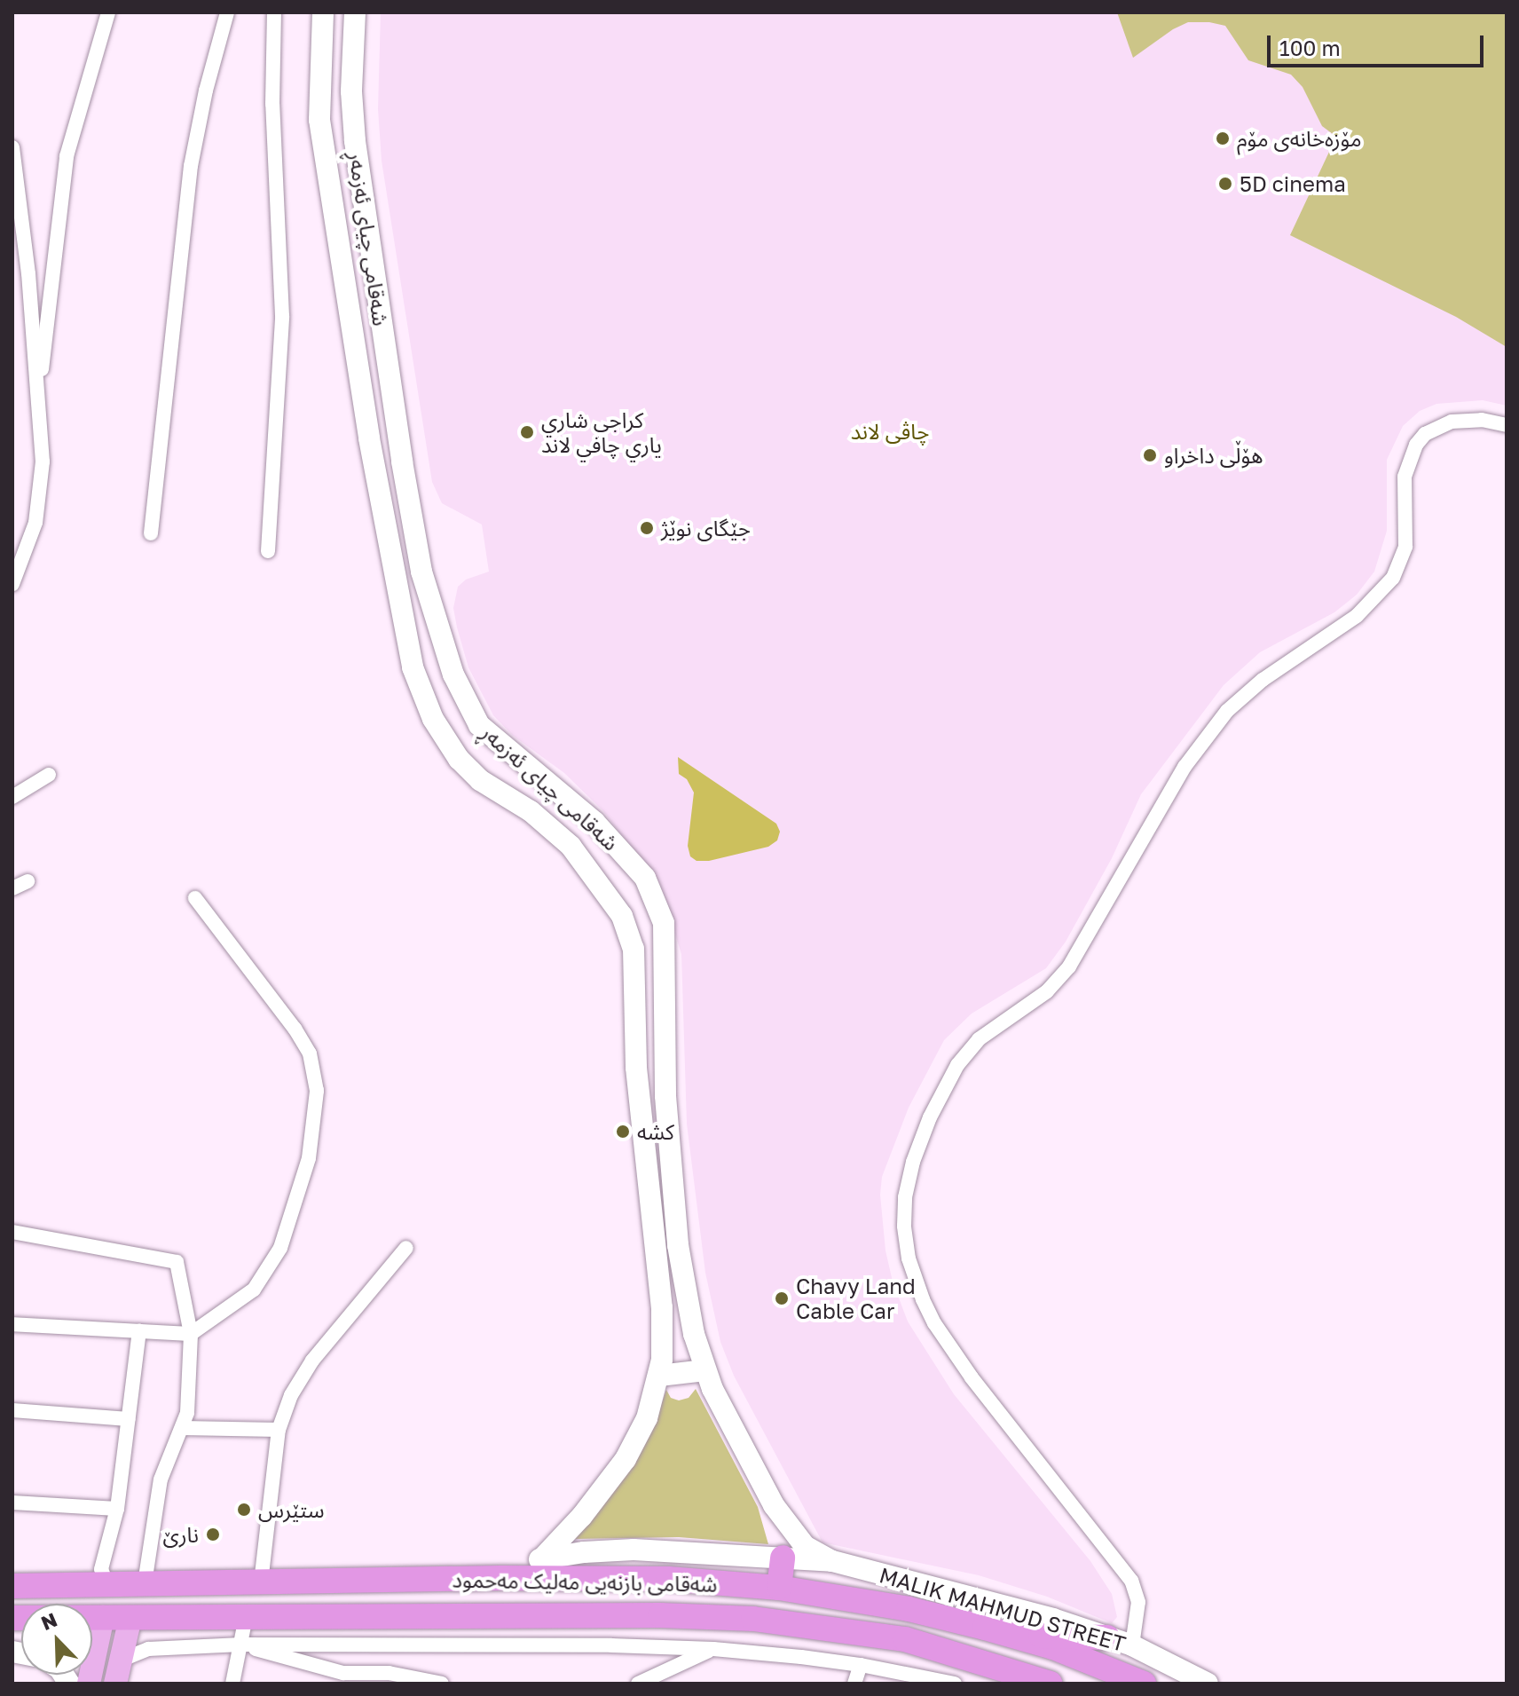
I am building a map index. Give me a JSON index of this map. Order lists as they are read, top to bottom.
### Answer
{
  "streets": {
    "highway": ["شەقامی بازنەیی مەلیک مەحمود"],
    "main road": ["شەقامی چیای ئەزمەڕ", "MALIK MAHMUD STREET"]
  },
  "crossings": [
    ["شەقامی چیای ئەزمەڕ", "MALIK MAHMUD STREET"]
  ],
  "parks": ["چاڤی لاند"],
  "places": [
    "مۆزەخانەی مۆم",
    "5D cinema",
    "كراجي شاري ياري چافي لاند",
    "هۆڵی داخراو",
    "جێگای نوێژ",
    "كشه",
    "Chavy Land Cable Car",
    "ستێرس",
    "نارێ"
  ],
  "scale_bar": "100 m",
  "north": "top left"
}
